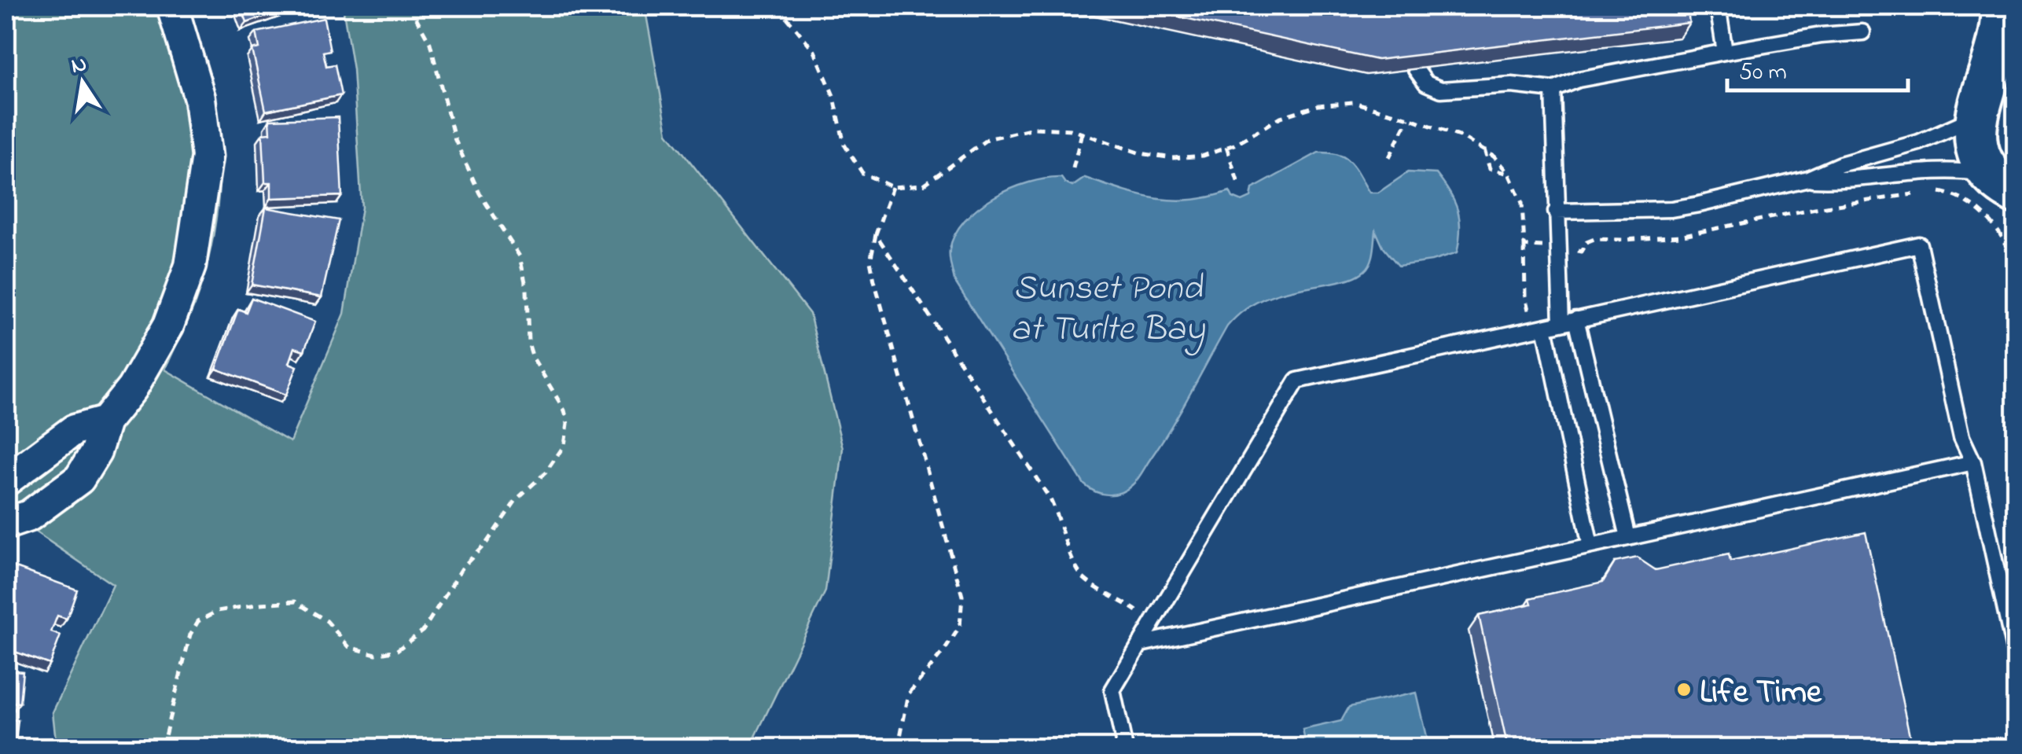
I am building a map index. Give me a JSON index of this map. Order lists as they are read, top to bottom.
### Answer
{
  "water": ["Sunset Pond at Turlte Bay"],
  "places": ["Life Time"],
  "scale_bar": "50 m",
  "north": "top"
}
